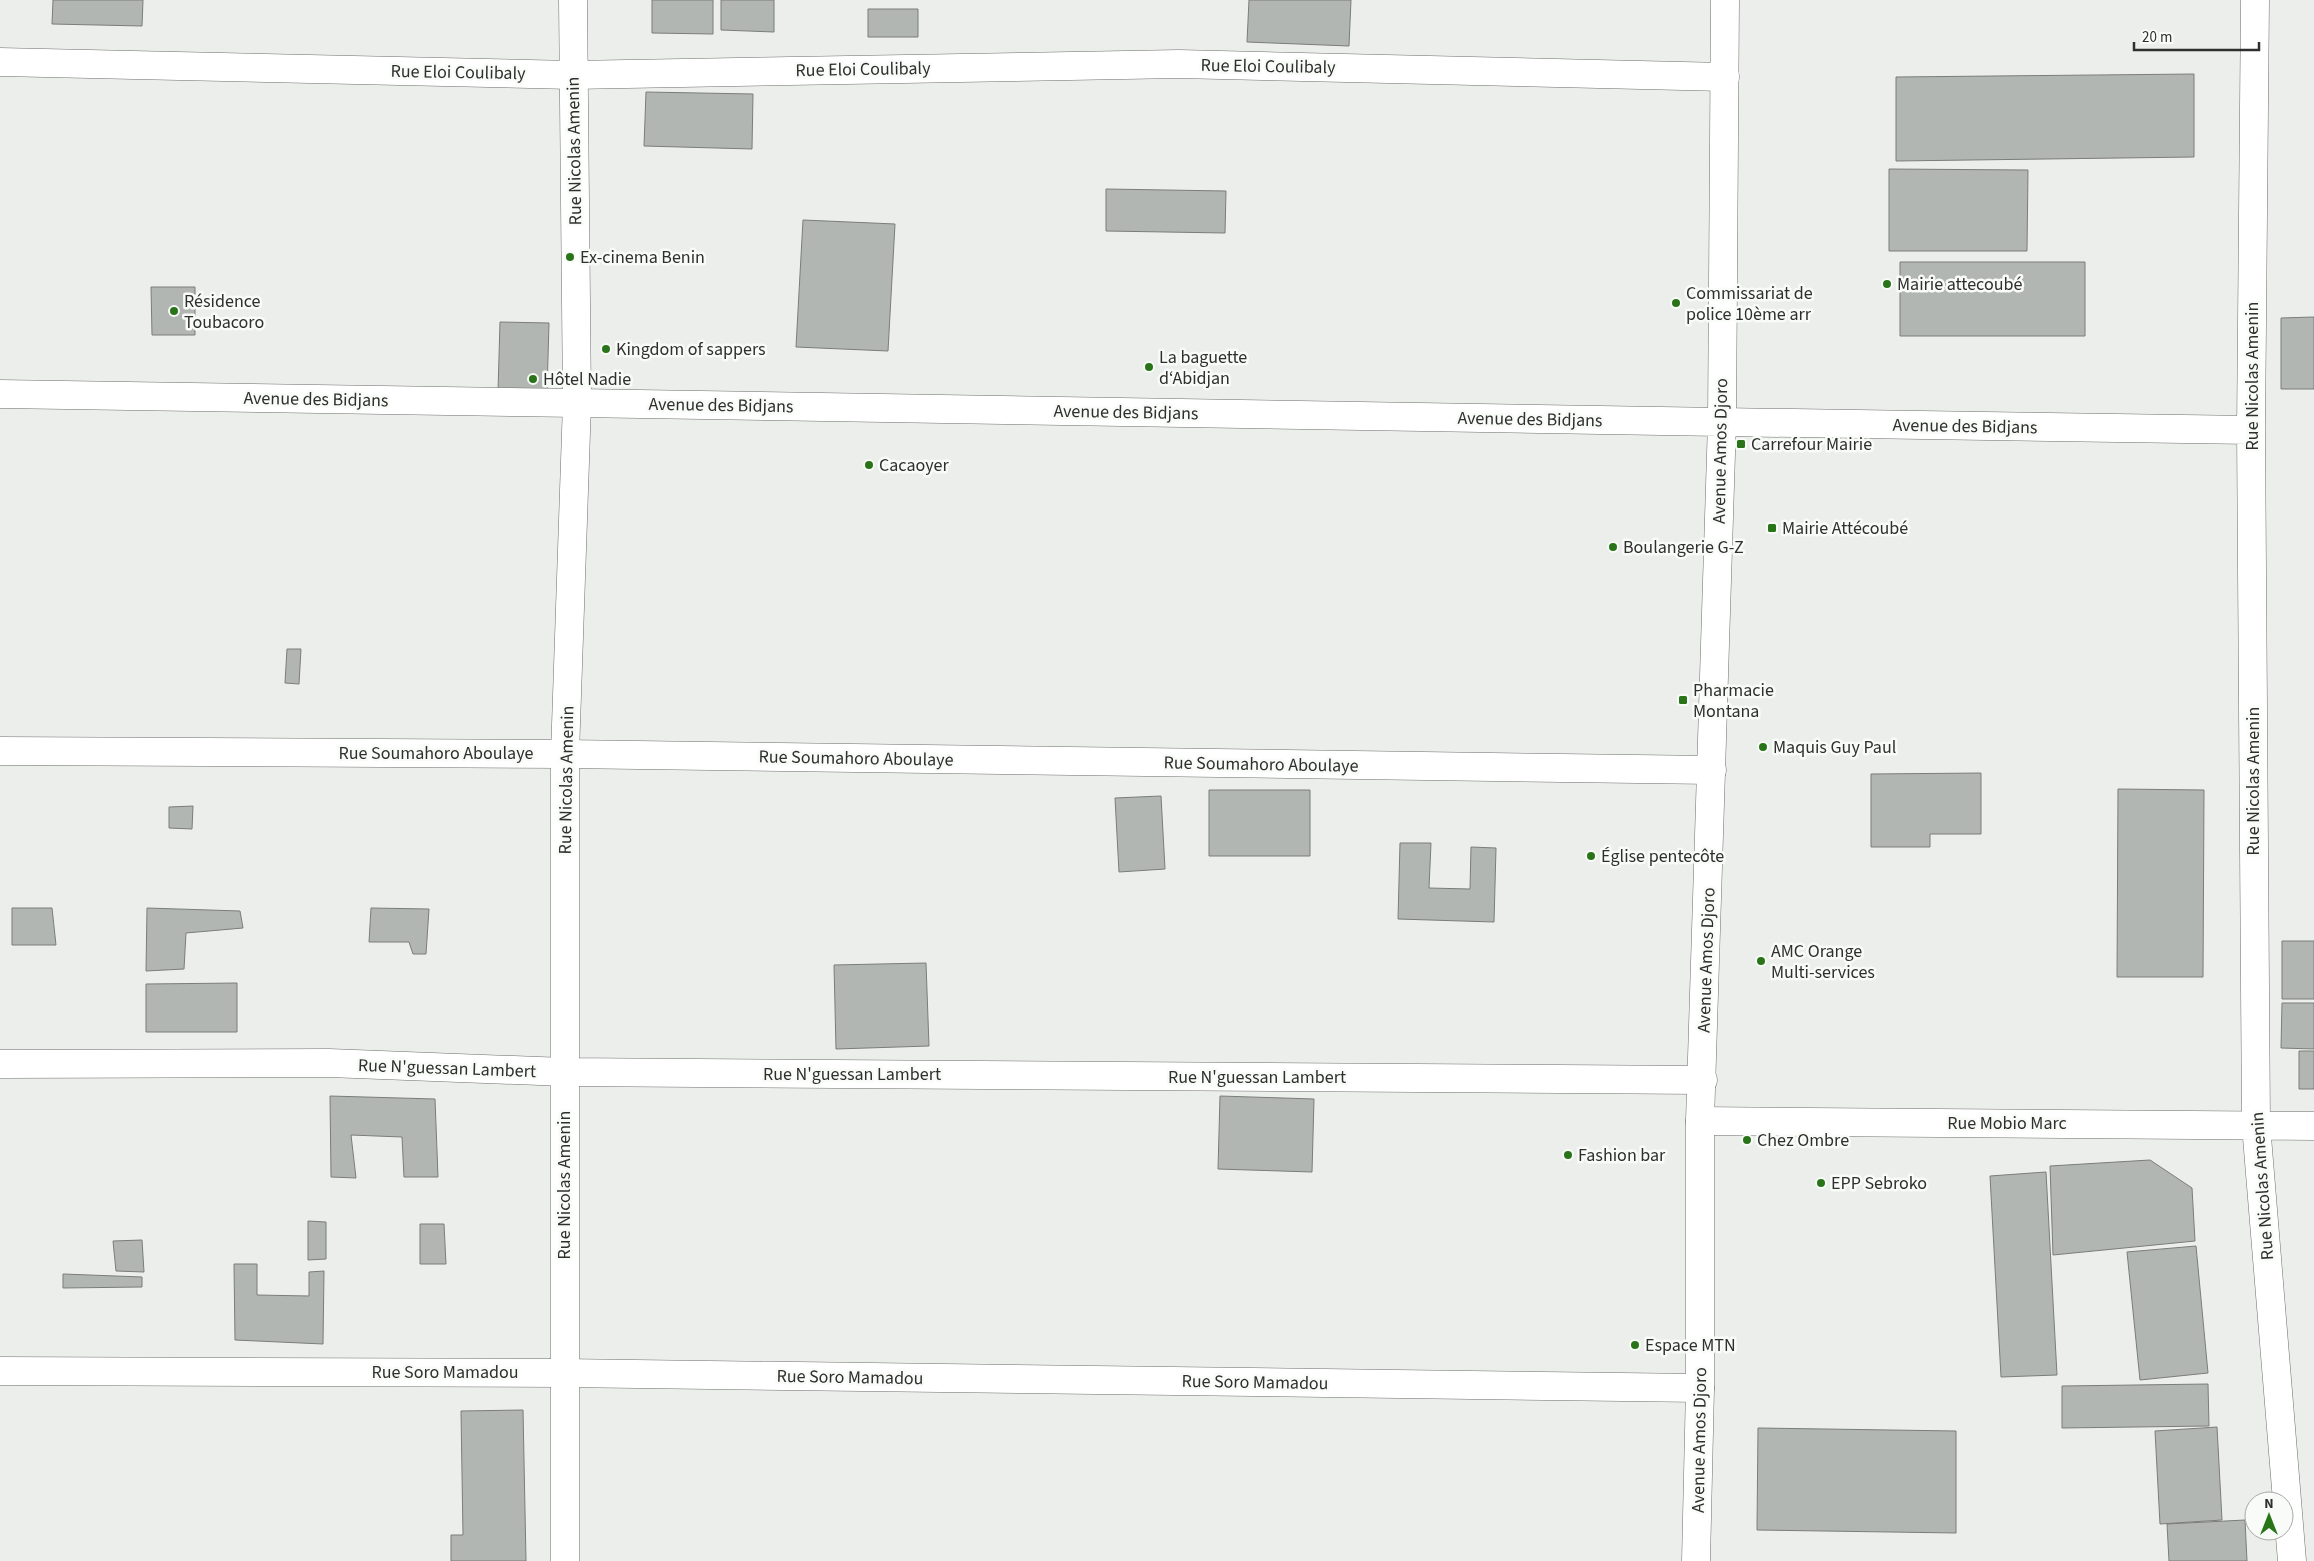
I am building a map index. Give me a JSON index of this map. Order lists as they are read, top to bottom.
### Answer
{
  "streets": {
    "street": [
      "Rue Eloi Coulibaly",
      "Rue Nicolas Amenin",
      "Avenue des Bidjans",
      "Avenue Amos Djoro",
      "Rue Soumahoro Aboulaye",
      "Rue N'guessan Lambert",
      "Rue Mobio Marc",
      "Rue Soro Mamadou"
    ]
  },
  "crossings": [
    ["Rue Eloi Coulibaly", "Rue Nicolas Amenin"],
    ["Rue Eloi Coulibaly", "Avenue Amos Djoro"],
    ["Rue Nicolas Amenin", "Avenue des Bidjans"],
    ["Rue Nicolas Amenin", "Rue Soumahoro Aboulaye"],
    ["Rue Nicolas Amenin", "Rue N'guessan Lambert"],
    ["Rue Nicolas Amenin", "Rue Mobio Marc"],
    ["Rue Nicolas Amenin", "Rue Soro Mamadou"],
    ["Avenue des Bidjans", "Avenue Amos Djoro"],
    ["Avenue Amos Djoro", "Rue Soumahoro Aboulaye"],
    ["Avenue Amos Djoro", "Rue N'guessan Lambert"],
    ["Avenue Amos Djoro", "Rue Mobio Marc"],
    ["Avenue Amos Djoro", "Rue Soro Mamadou"]
  ],
  "places": {
    "other": [
      "Ex-cinema Benin",
      "Mairie attecoubé",
      "Commissariat de police 10ème arr",
      "Résidence Toubacoro",
      "Kingdom of sappers",
      "La baguette d‘Abidjan",
      "Hôtel Nadie",
      "Cacaoyer",
      "Boulangerie G-Z",
      "Maquis Guy Paul",
      "Église pentecôte",
      "AMC Orange Multi-services",
      "Chez Ombre",
      "Fashion bar",
      "EPP Sebroko",
      "Espace MTN"
    ],
    "transit": ["Carrefour Mairie", "Mairie Attécoubé", "Pharmacie Montana"]
  },
  "scale_bar": "20 m",
  "north": "top"
}
